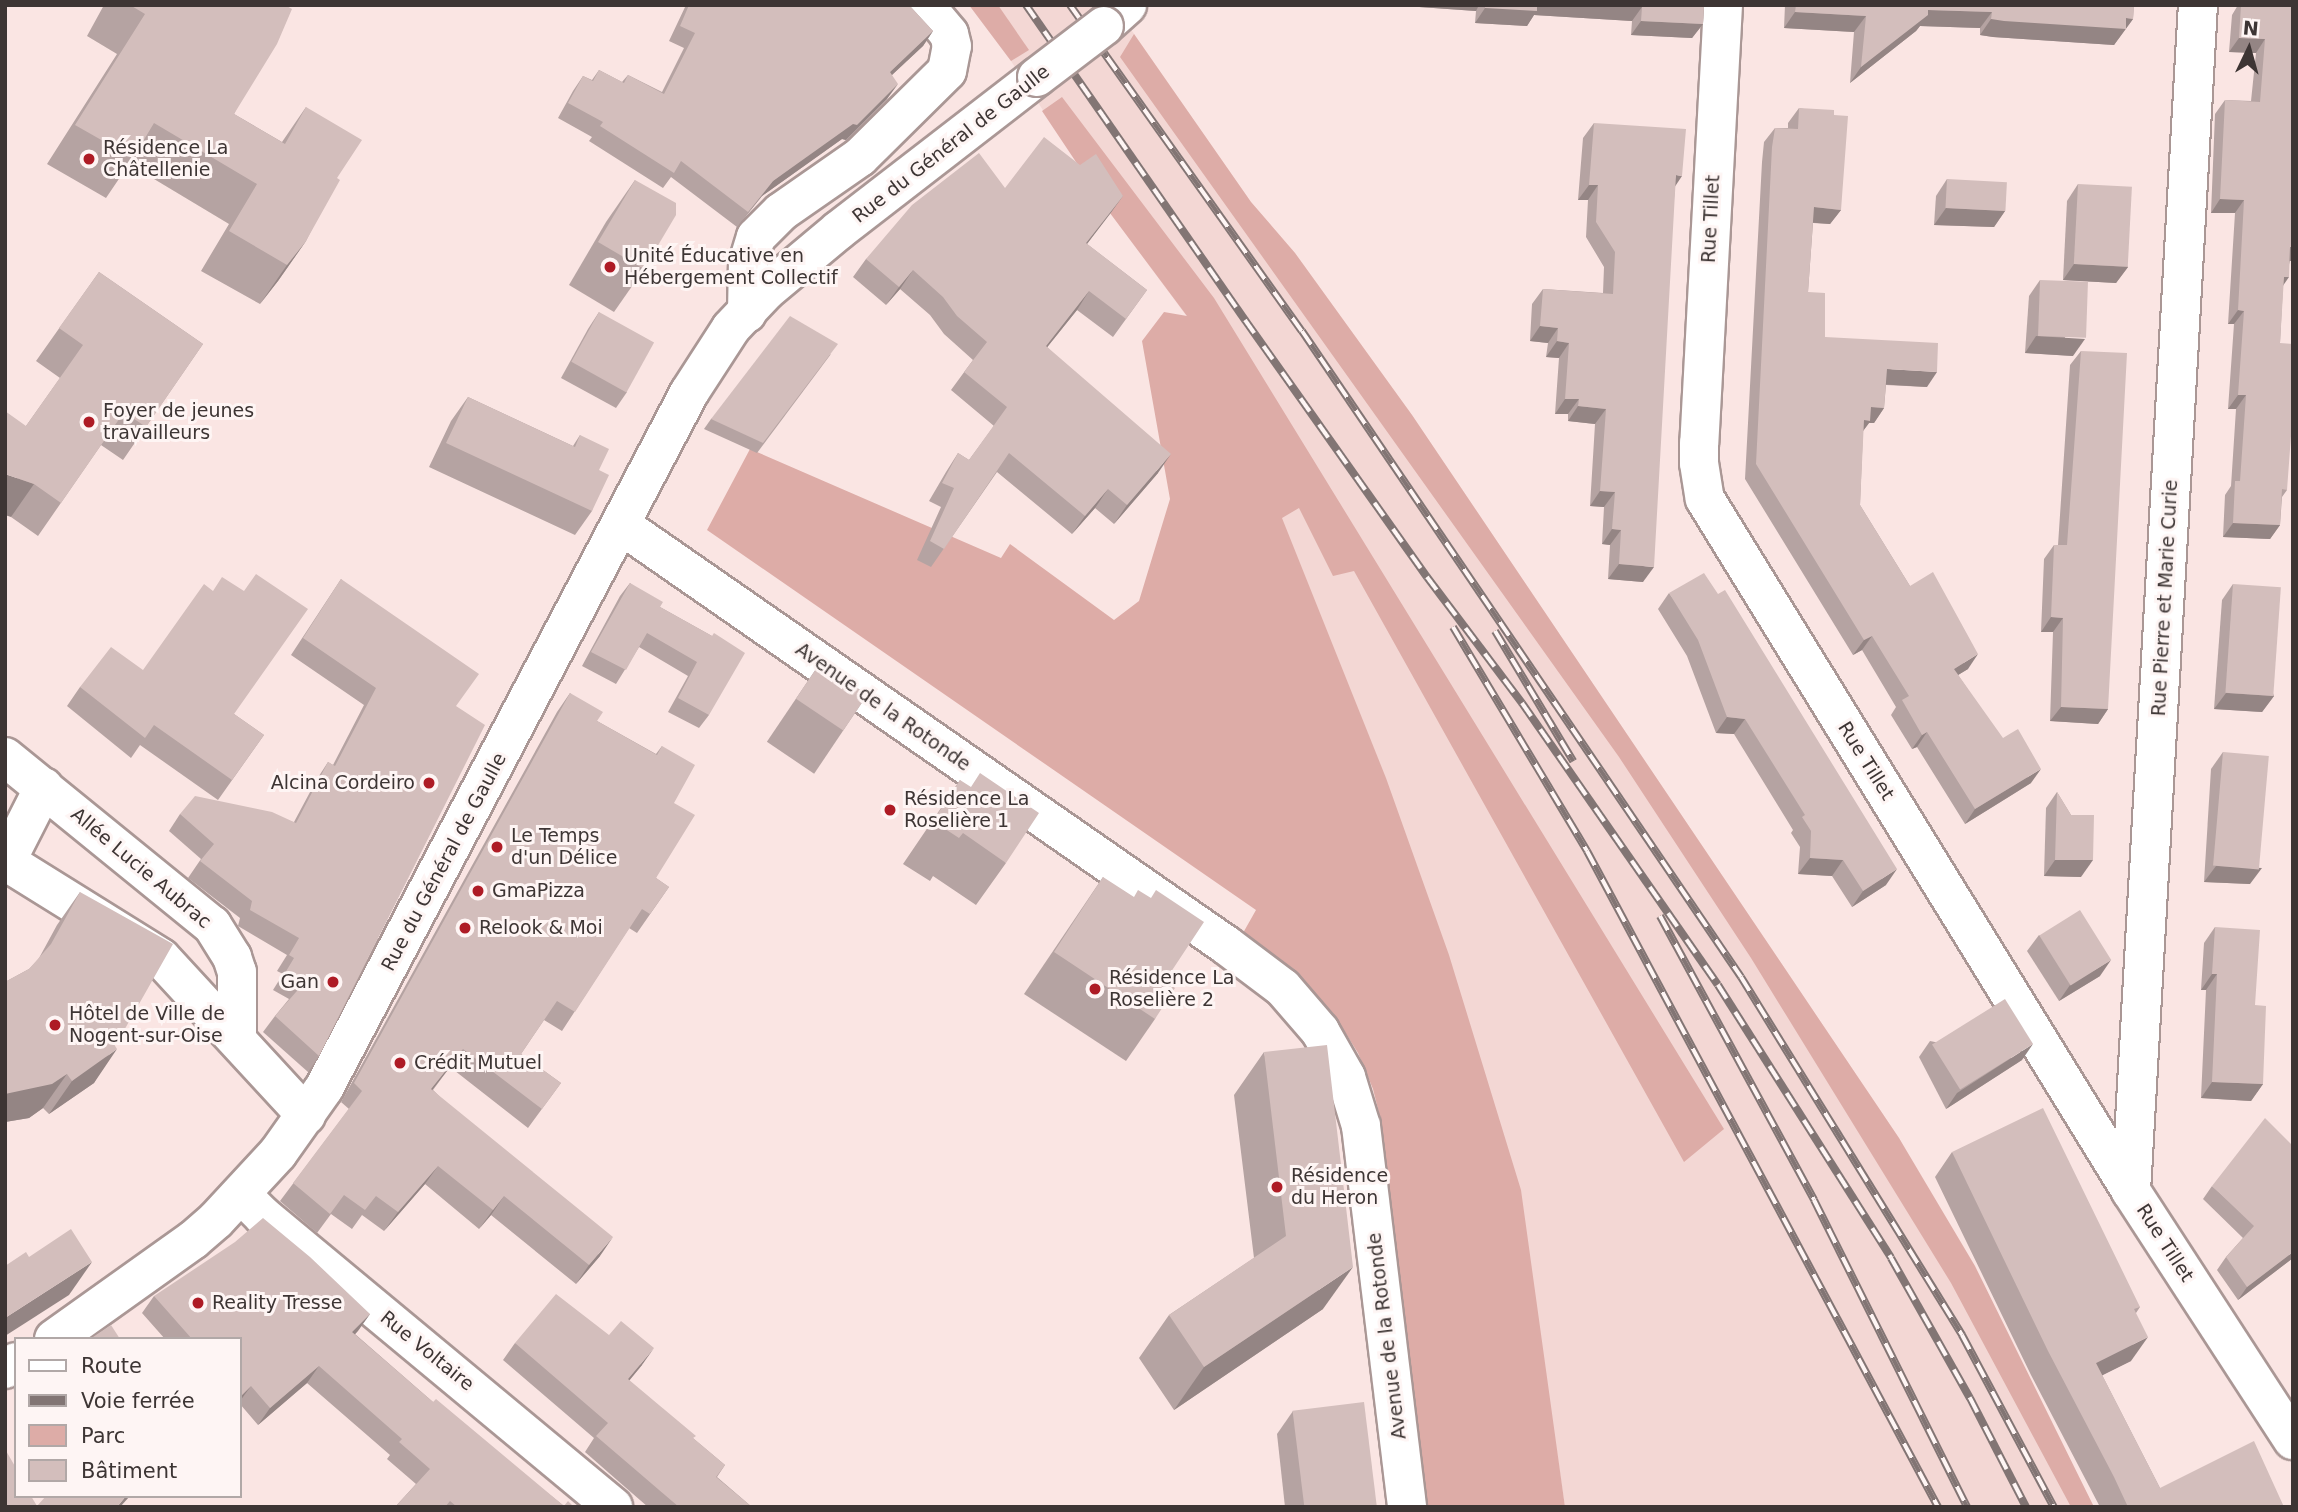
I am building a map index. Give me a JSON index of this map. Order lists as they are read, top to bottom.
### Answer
{
  "streets": {
    "street": [
      "Rue du Général de Gaulle",
      "Rue Tillet",
      "Rue Pierre et Marie Curie",
      "Avenue de la Rotonde",
      "Allée Lucie Aubrac",
      "Rue Voltaire"
    ]
  },
  "crossings": [
    ["Rue du Général de Gaulle", "Avenue de la Rotonde"],
    ["Rue du Général de Gaulle", "Rue Voltaire"],
    ["Rue Tillet", "Rue Pierre et Marie Curie"]
  ],
  "places": [
    "Résidence La Châtellenie",
    "Unité Éducative en Hébergement Collectif",
    "Foyer de jeunes travailleurs",
    "Alcina Cordeiro",
    "Résidence La Roselière 1",
    "Le Temps d'un Délice",
    "GmaPizza",
    "Relook & Moi",
    "Gan",
    "Résidence La Roselière 2",
    "Hôtel de Ville de Nogent-sur-Oise",
    "Crédit Mutuel",
    "Résidence du Heron",
    "Reality Tresse"
  ],
  "legend": [
    "Route",
    "Voie ferrée",
    "Parc",
    "Bâtiment"
  ],
  "north": "top"
}
